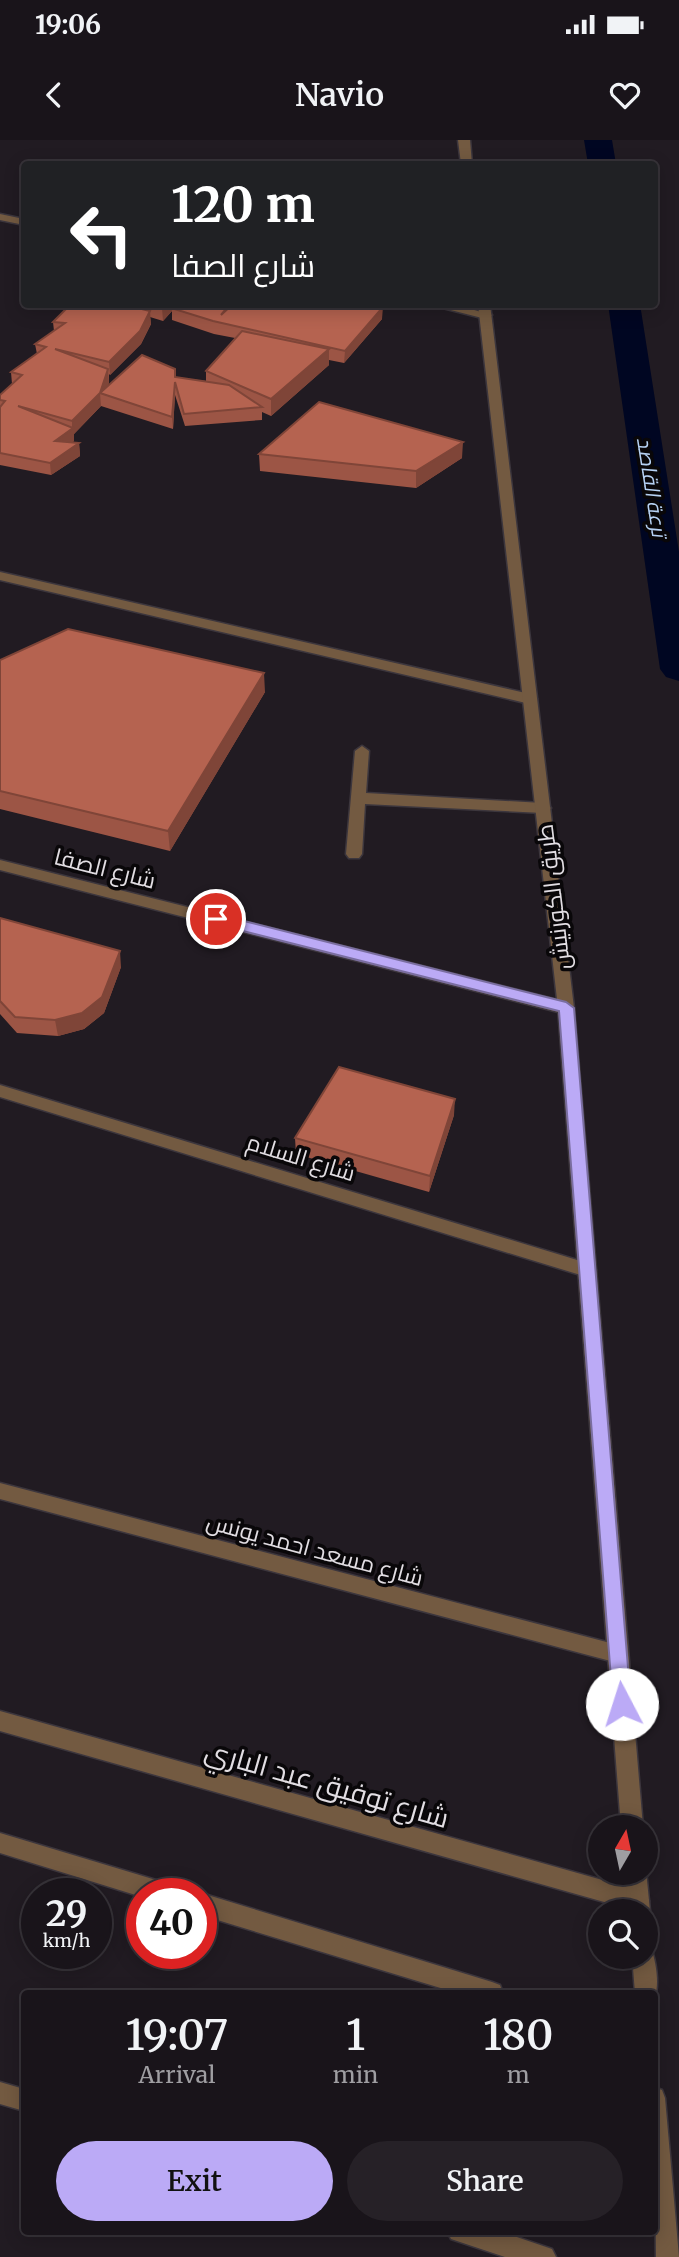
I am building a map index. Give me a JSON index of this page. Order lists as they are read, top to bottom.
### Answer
{
  "streets": {
    "street": [
      "شارع الصفا",
      "طريق الكورنيش",
      "شارع السلام",
      "شارع مسعد احمد يونس",
      "شارع توفيق عبد الباري"
    ]
  },
  "crossings": [
    ["شارع الصفا", "طريق الكورنيش"],
    ["طريق الكورنيش", "شارع السلام"],
    ["طريق الكورنيش", "شارع مسعد احمد يونس"]
  ],
  "water": ["ترعة القاصد"],
  "north": "top",
  "page": {
    "status": "19:06",
    "header": "Navio",
    "turn": ["120 m", "شارع الصفا"],
    "speed": "29 km/h",
    "limit": "40",
    "eta": [
      "19:07",
      "Arrival",
      "1",
      "min",
      "180",
      "m"
    ],
    "buttons": ["Exit", "Share"]
  }
}
